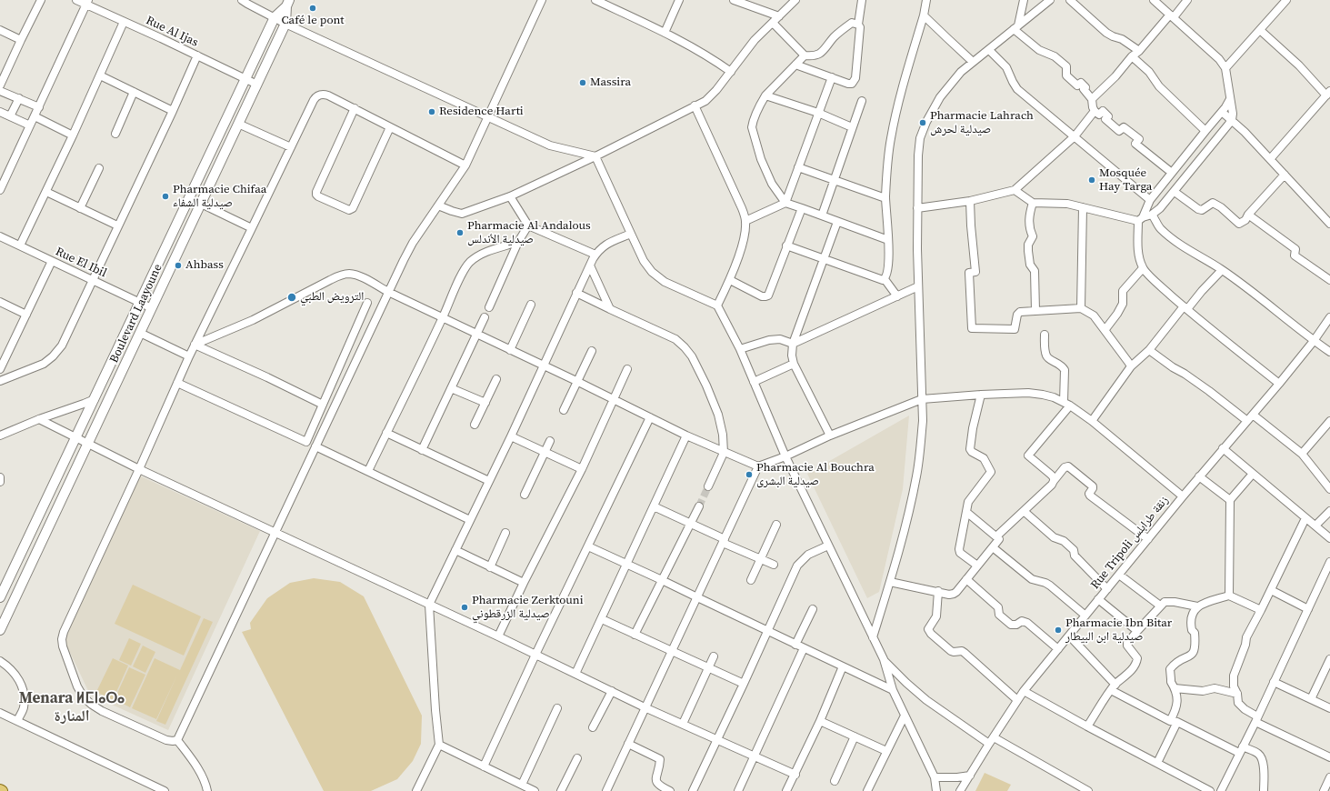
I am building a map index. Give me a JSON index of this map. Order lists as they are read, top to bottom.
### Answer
{
  "streets": {
    "street": [
      "Rue Al Ijas",
      "Rue El Ibil",
      "Boulevard Laayoune",
      "Rue Tripoli زنقة طرابلس"
    ]
  },
  "crossings": [
    ["Rue Al Ijas", "Boulevard Laayoune"],
    ["Rue El Ibil", "Boulevard Laayoune"]
  ],
  "districts": ["Menara ⵍⵎⵏⴰⵔⴰ المنارة"],
  "places": [
    "Café le pont",
    "Massira",
    "Residence Harti",
    "Pharmacie Lahrach صيدلية لحرش",
    "Mosquée Hay Targa",
    "Pharmacie Chifaa صيدلية الشفاء",
    "Pharmacie Al Andalous صيدلية الأندلس",
    "Ahbass",
    "الترويض الطبي",
    "Pharmacie Al Bouchra صيدلية البشرى",
    "Pharmacie Zerktouni صيدلية الزرقطوني",
    "Pharmacie Ibn Bitar صيدلية ابن البيطار"
  ]
}
